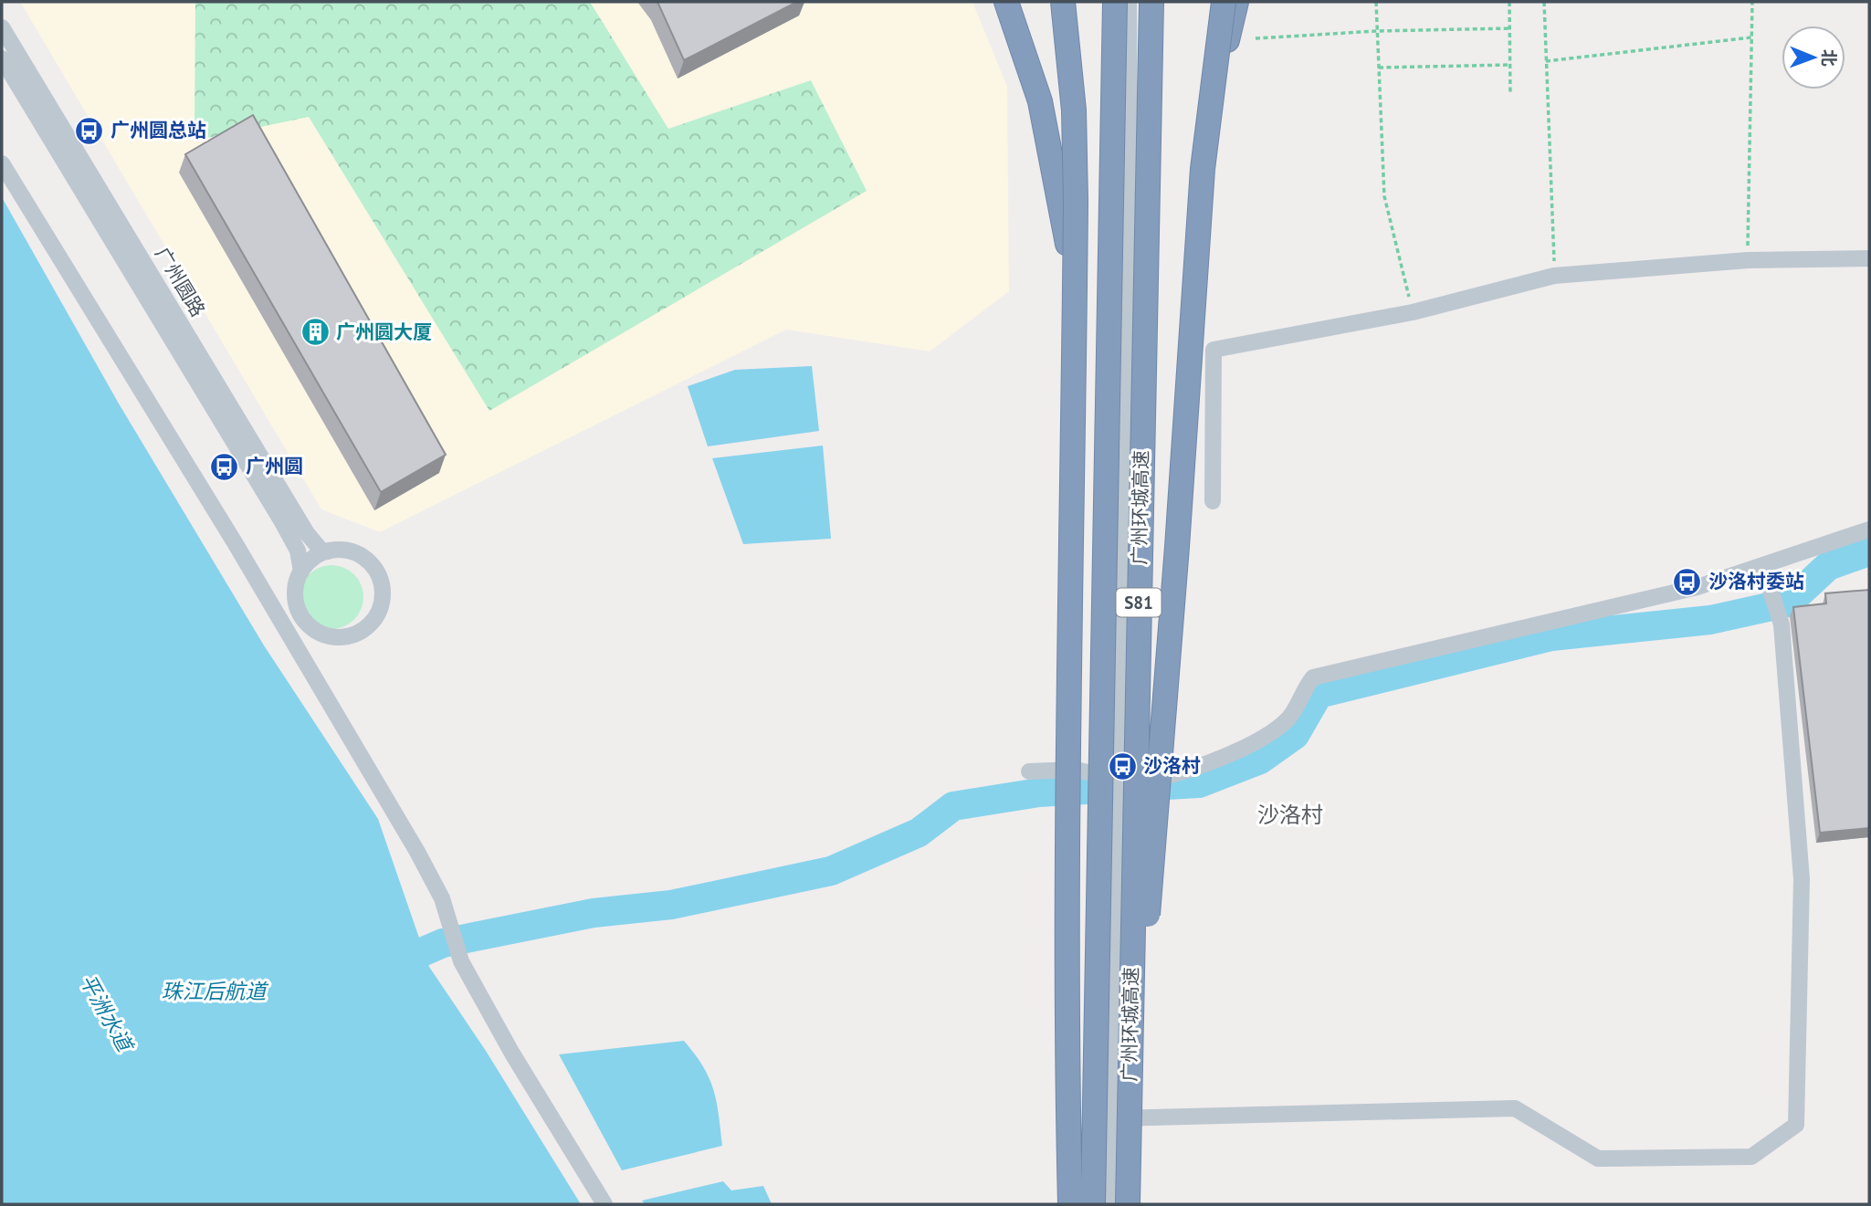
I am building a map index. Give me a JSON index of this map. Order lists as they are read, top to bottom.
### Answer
{
  "streets": {
    "highway": ["广州环城高速", "S81"],
    "street": ["广州圆路"]
  },
  "districts": ["沙洛村"],
  "water": ["珠江后航道", "平洲水道"],
  "places": {
    "bus stop": [
      "广州圆总站",
      "广州圆",
      "沙洛村委站",
      "沙洛村"
    ],
    "building": ["广州圆大厦"]
  },
  "north": "right"
}
